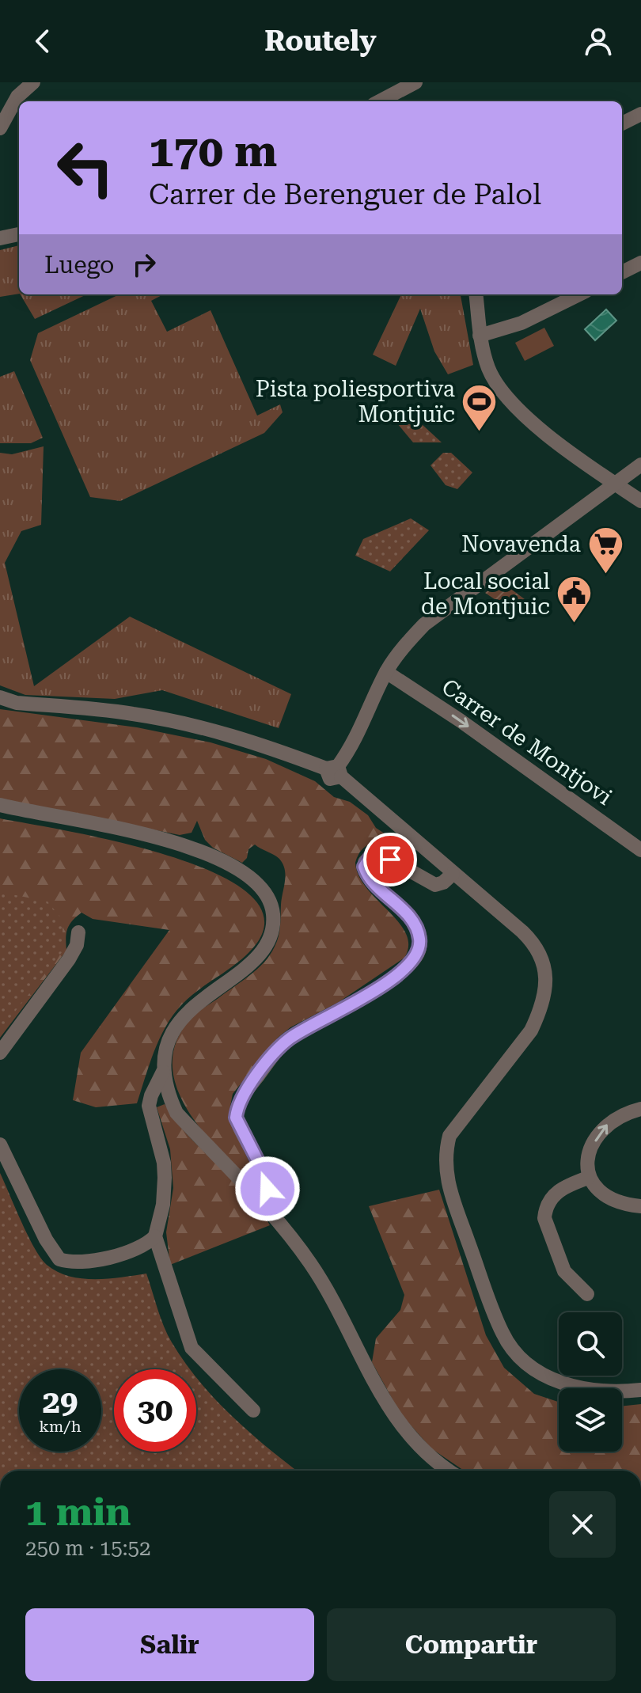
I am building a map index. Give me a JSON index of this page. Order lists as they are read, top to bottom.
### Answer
{
  "streets": {
    "street": ["Carrer de Montjovi"]
  },
  "places": {
    "sports": ["Pista poliesportiva Montjuïc"],
    "supermarket": ["Novavenda"],
    "public building": ["Local social de Montjuic"]
  },
  "page": {
    "header": "Routely",
    "turn": ["170 m", "Carrer de Berenguer de Palol"],
    "then": "Luego",
    "speed": "29 km/h",
    "limit": "30",
    "heading": ["1 min", "250 m · 15:52"],
    "buttons": ["Salir", "Compartir"]
  }
}
